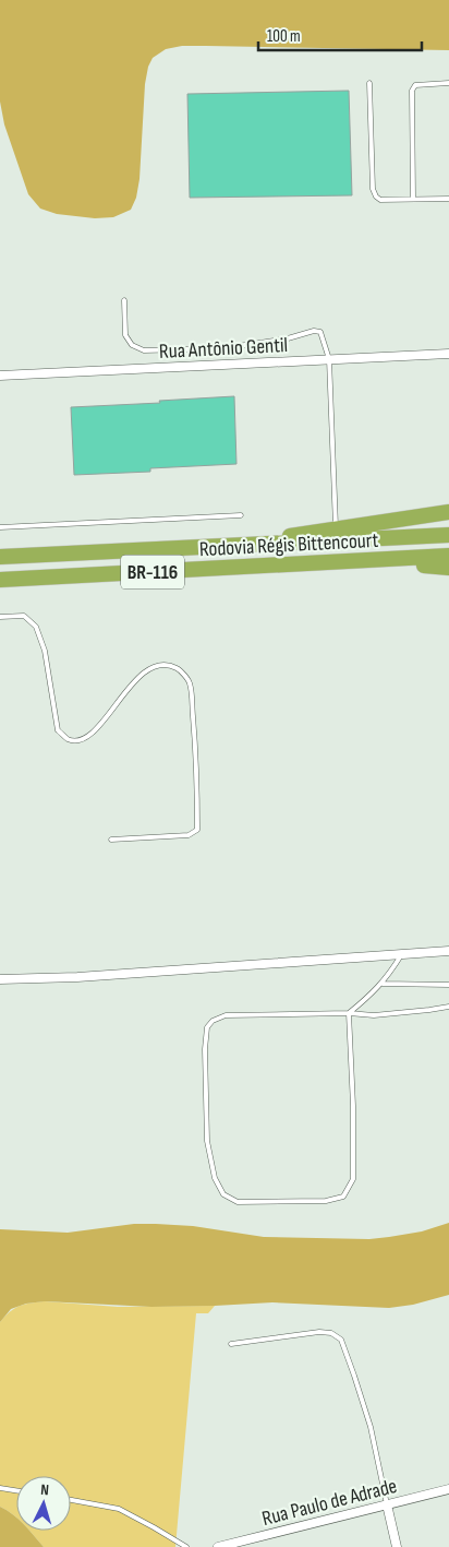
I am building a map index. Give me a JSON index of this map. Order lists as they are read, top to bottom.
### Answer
{
  "streets": {
    "highway": ["Rodovia Régis Bittencourt", "BR-116"],
    "street": ["Rua Antônio Gentil", "Rua Paulo de Adrade"]
  },
  "scale_bar": "100 m",
  "north": "top"
}
